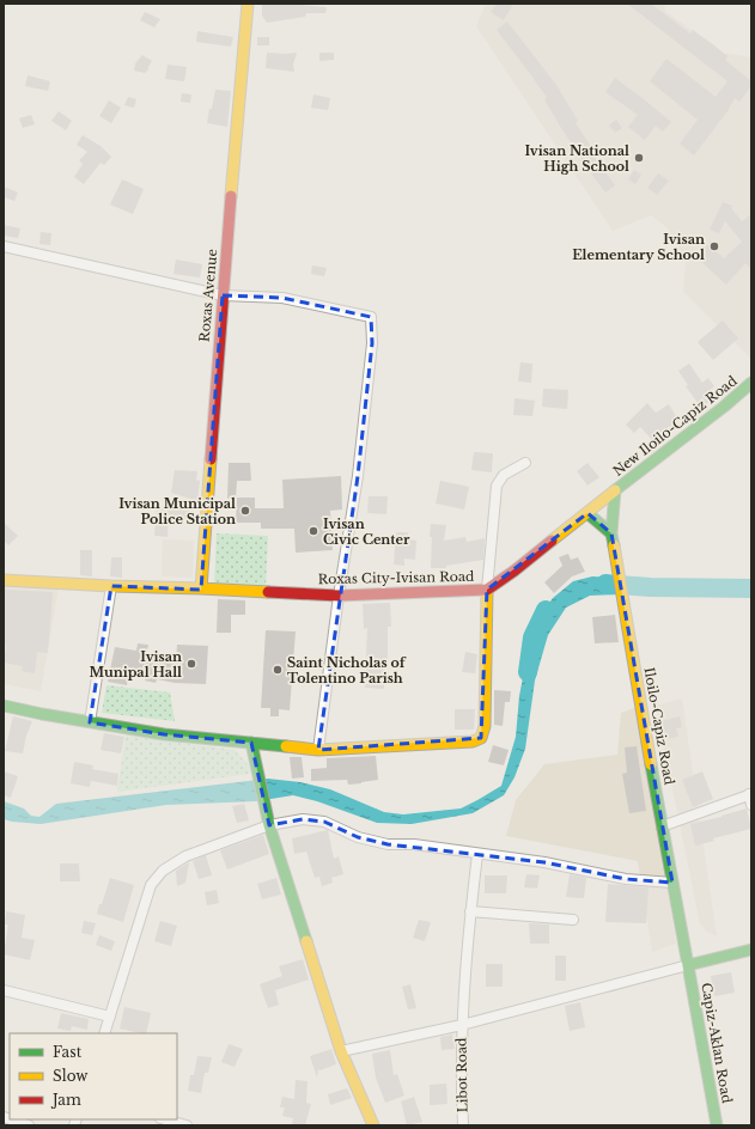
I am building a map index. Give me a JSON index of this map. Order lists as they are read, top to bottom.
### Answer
{
  "streets": {
    "main road": [
      "Roxas Avenue",
      "New Iloilo-Capiz Road",
      "Roxas City-Ivisan Road",
      "Iloilo-Capiz Road",
      "Capiz-Aklan Road"
    ],
    "street": ["Libot Road"]
  },
  "crossings": [
    ["Roxas Avenue", "Roxas City-Ivisan Road"],
    ["New Iloilo-Capiz Road", "Roxas City-Ivisan Road"],
    ["New Iloilo-Capiz Road", "Iloilo-Capiz Road"],
    ["Roxas City-Ivisan Road", "Iloilo-Capiz Road"],
    ["Iloilo-Capiz Road", "Capiz-Aklan Road"]
  ],
  "places": [
    "Ivisan National High School",
    "Ivisan Elementary School",
    "Ivisan Municipal Police Station",
    "Ivisan Civic Center",
    "Ivisan Munipal Hall",
    "Saint Nicholas of Tolentino Parish"
  ],
  "legend": ["Fast", "Slow", "Jam"]
}
